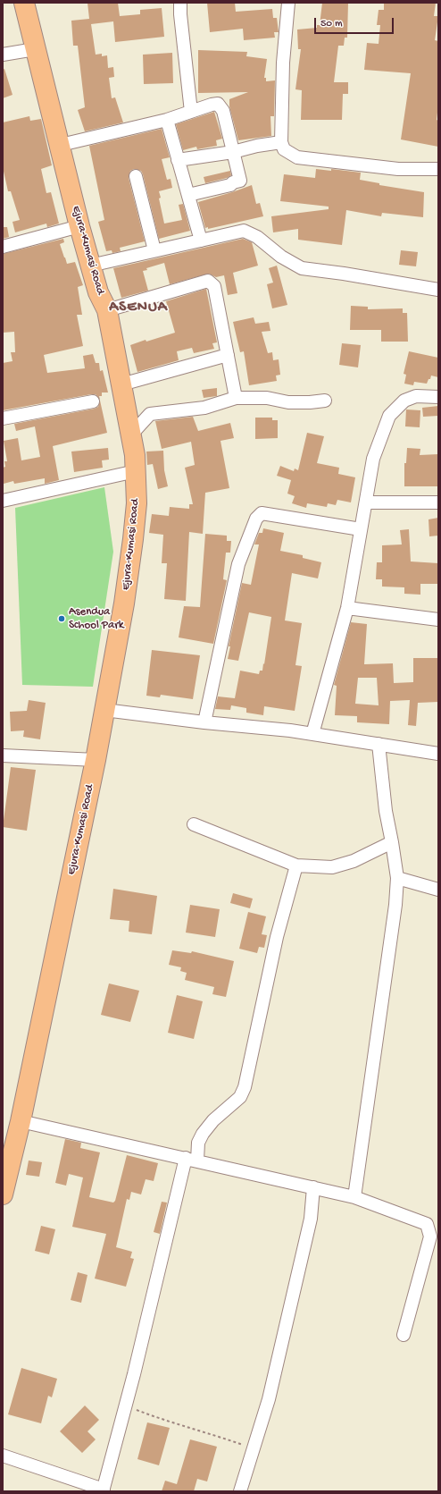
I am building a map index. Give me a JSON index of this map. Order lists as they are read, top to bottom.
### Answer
{
  "streets": {
    "main road": ["Ejura-Kumasi Road"]
  },
  "districts": ["ASENUA"],
  "places": ["Asendua School Park"],
  "scale_bar": "50 m"
}
